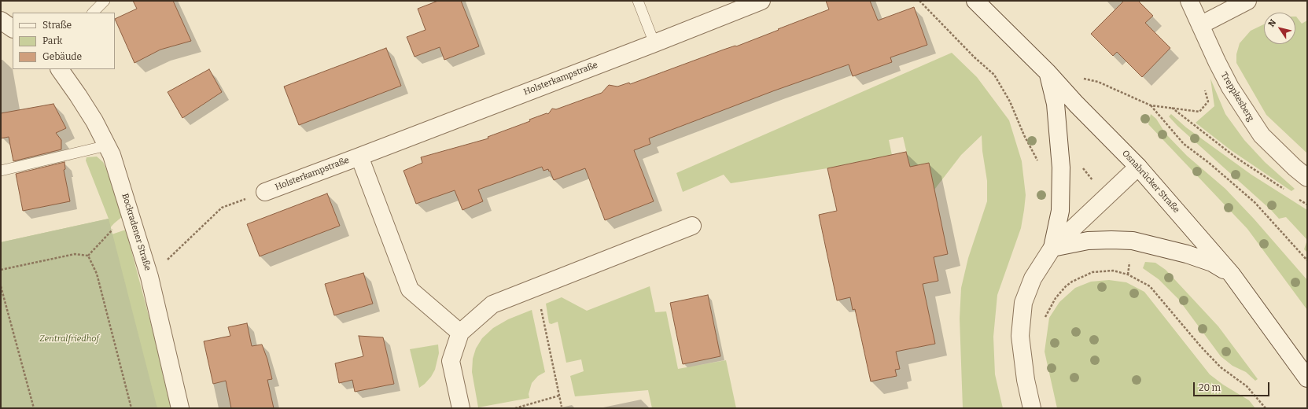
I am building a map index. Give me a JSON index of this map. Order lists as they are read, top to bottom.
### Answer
{
  "streets": {
    "street": [
      "Holsterkampstraße",
      "Treppkesberg",
      "Osnabrücker Straße",
      "Bockradener Straße"
    ]
  },
  "parks": ["Zentralfriedhof"],
  "legend": ["Straße", "Park", "Gebäude"],
  "scale_bar": "20 m",
  "north": "top left"
}
